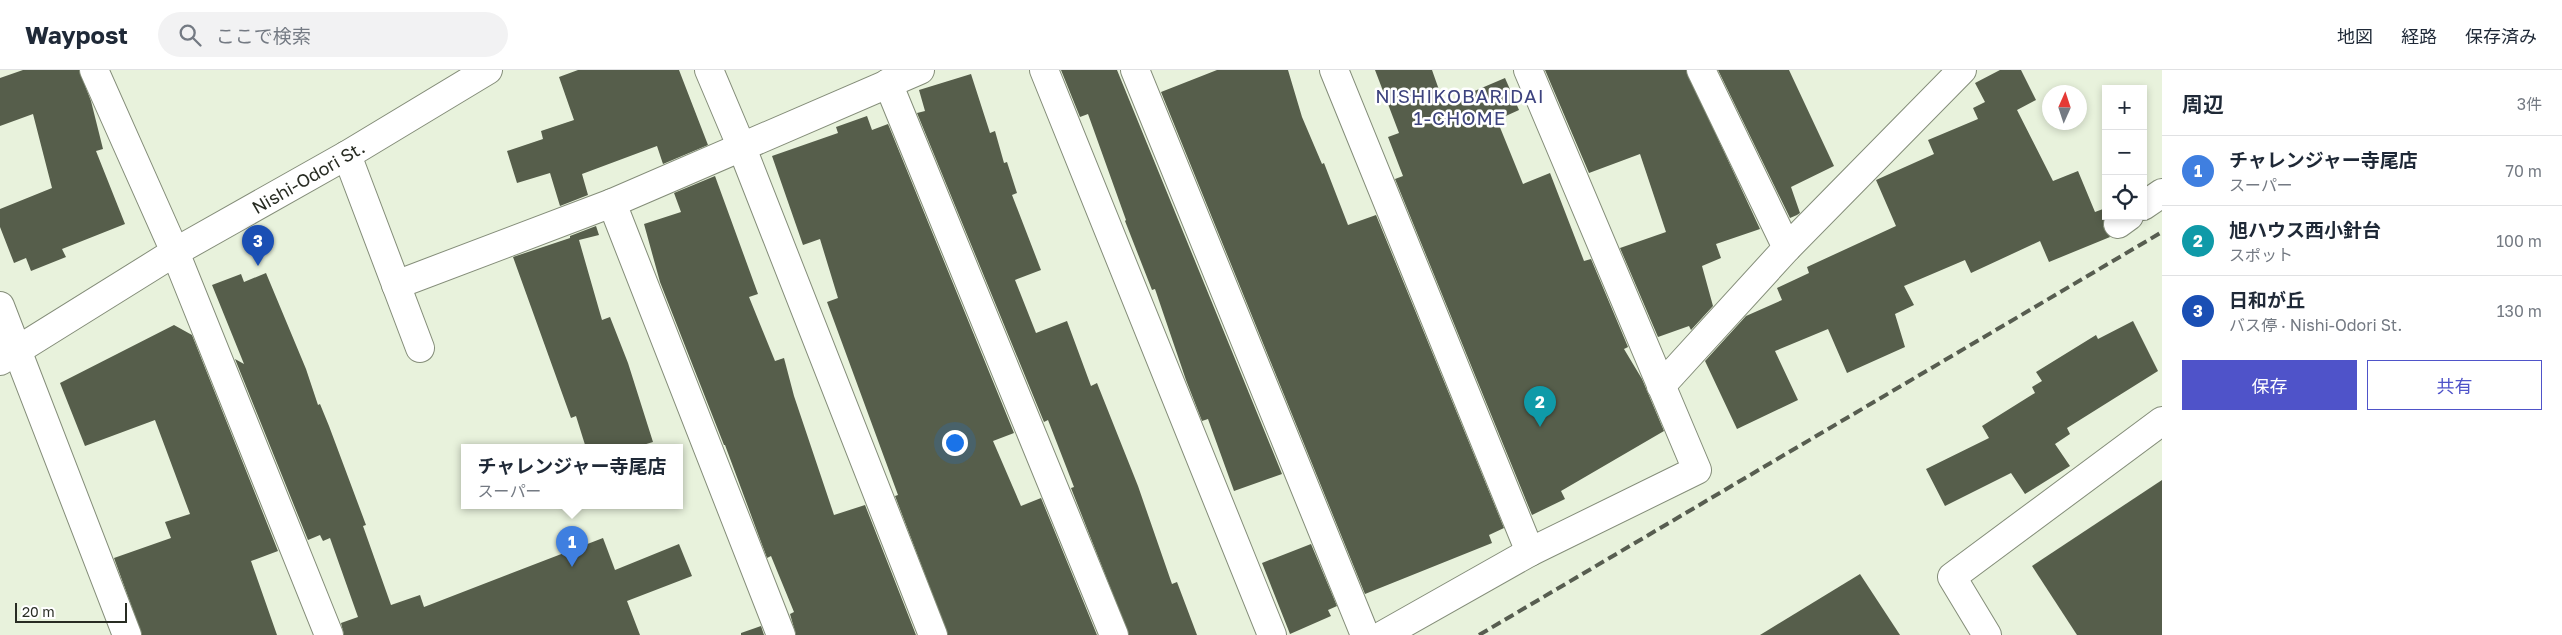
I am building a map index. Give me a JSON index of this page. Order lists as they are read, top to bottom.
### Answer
{
  "streets": {
    "street": ["Nishi-Odori St."]
  },
  "districts": ["NISHIKOBARIDAI 1-CHOME"],
  "scale_bar": "20 m",
  "north": "top",
  "page": {
    "header": "Waypost",
    "search": "ここで検索",
    "nav": ["地図", "経路", "保存済み"],
    "heading": ["周辺", "3件"],
    "map_buttons": ["+", "−"],
    "list": [
      {
        "mark": "1",
        "name": "チャレンジャー寺尾店",
        "note": "スーパー",
        "value": "70 m"
      },
      {
        "mark": "2",
        "name": "旭ハウス西小針台",
        "note": "スポット",
        "value": "100 m"
      },
      {
        "mark": "3",
        "name": "日和が丘",
        "note": "バス停 · Nishi-Odori St.",
        "value": "130 m"
      }
    ],
    "pins": ["3", "2", "1"],
    "buttons": ["保存", "共有"],
    "popup": ["チャレンジャー寺尾店", "スーパー"],
    "scale": "20 m"
  }
}
